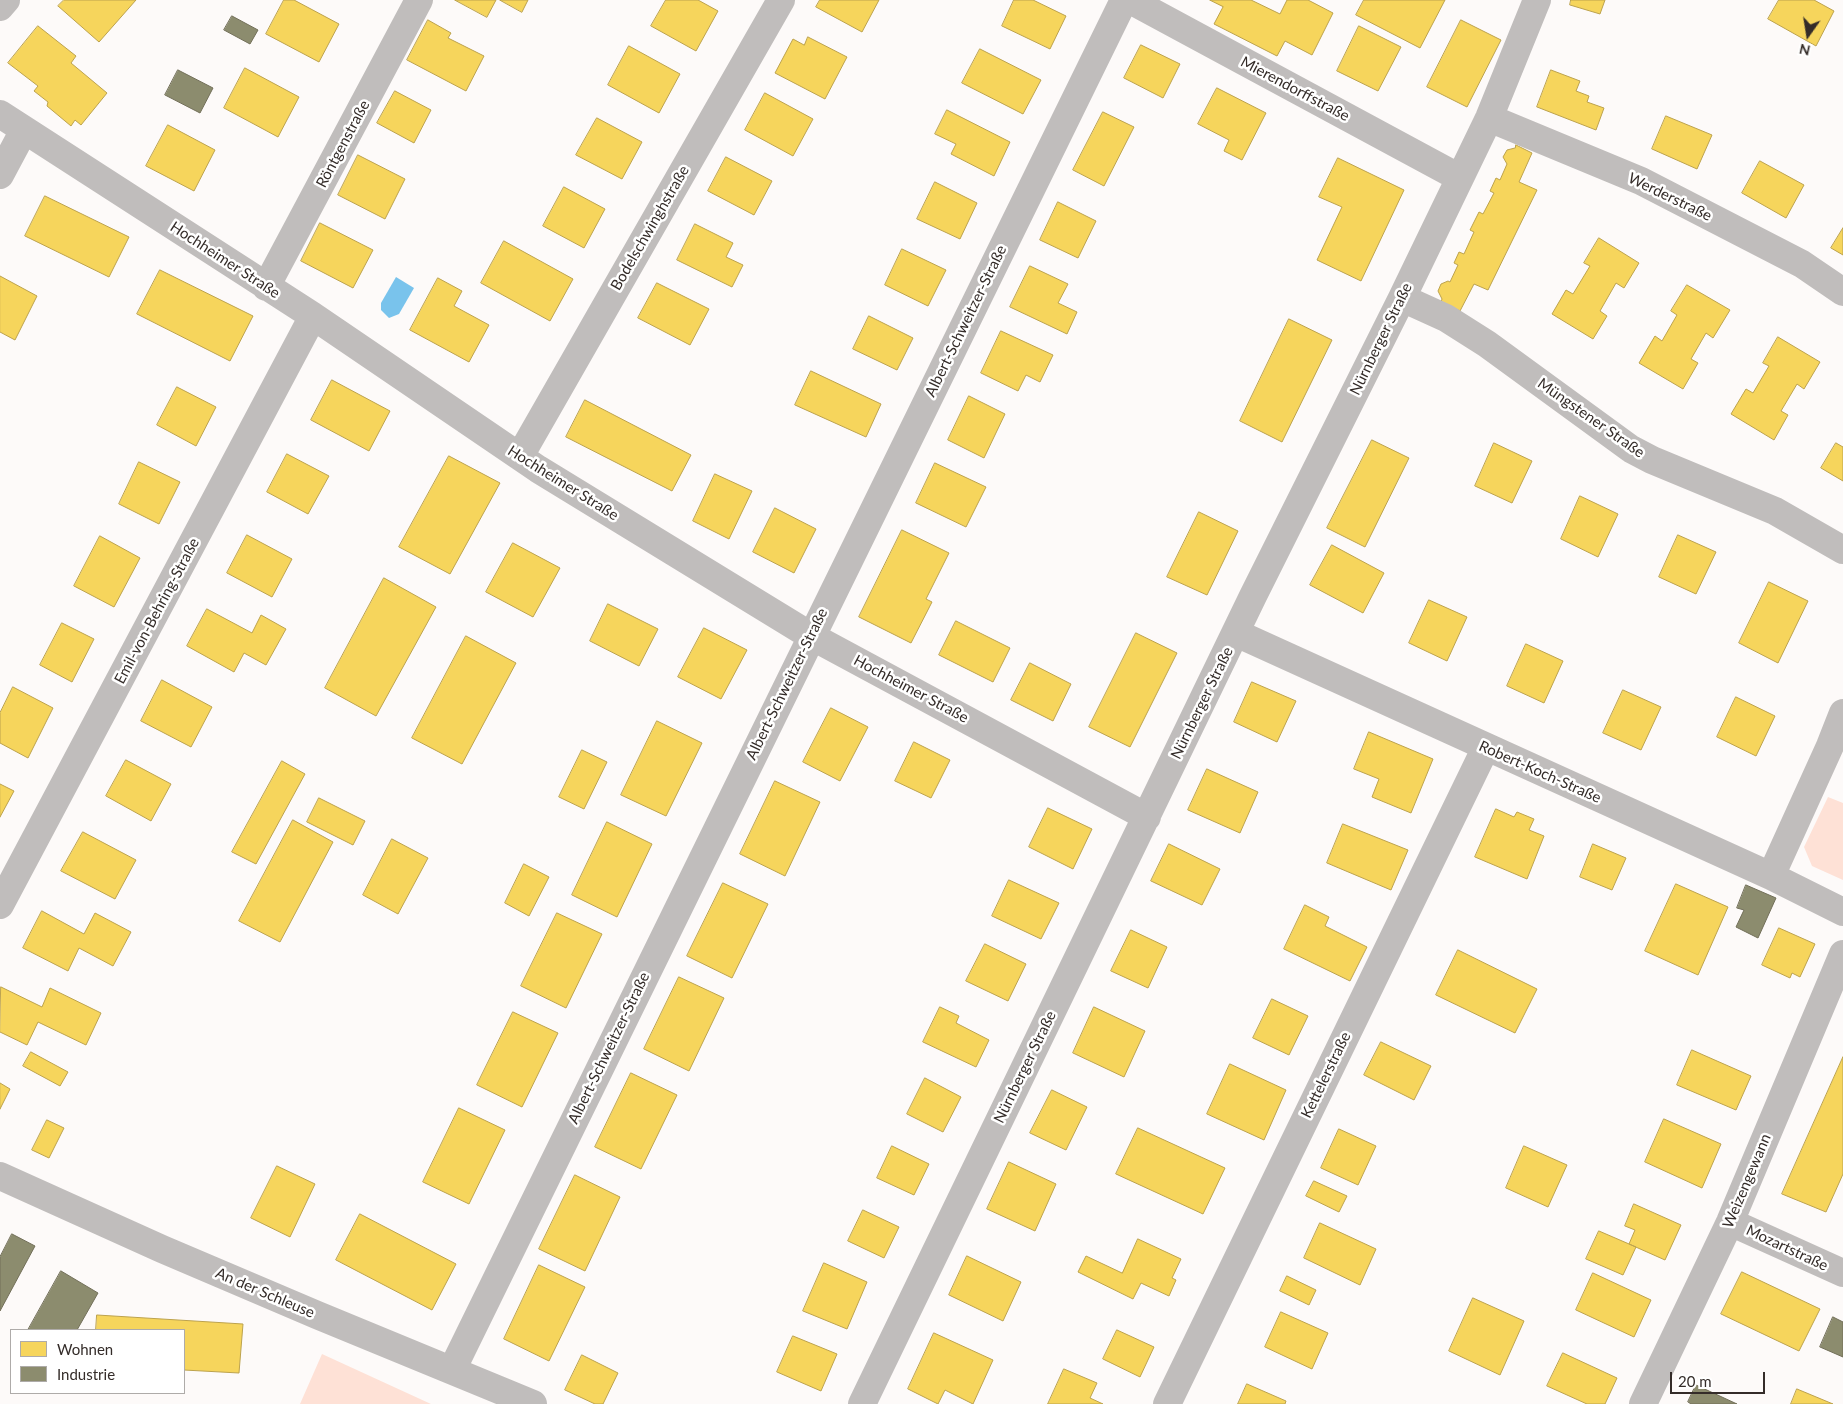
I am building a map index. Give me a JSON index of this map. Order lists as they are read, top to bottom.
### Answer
{
  "streets": {
    "street": [
      "Mierendorffstraße",
      "Röntgenstraße",
      "Werderstraße",
      "Bodelschwinghstraße",
      "Hochheimer Straße",
      "Albert-Schweitzer-Straße",
      "Nürnberger Straße",
      "Müngstener Straße",
      "Emil-von-Behring-Straße",
      "Robert-Koch-Straße",
      "Kettelerstraße",
      "Weizengewann",
      "Mozartstraße",
      "An der Schleuse"
    ]
  },
  "crossings": [
    ["Mierendorffstraße", "Nürnberger Straße"],
    ["Röntgenstraße", "Hochheimer Straße"],
    ["Werderstraße", "Nürnberger Straße"],
    ["Bodelschwinghstraße", "Hochheimer Straße"],
    ["Hochheimer Straße", "Albert-Schweitzer-Straße"],
    ["Hochheimer Straße", "Nürnberger Straße"],
    ["Hochheimer Straße", "Emil-von-Behring-Straße"],
    ["Albert-Schweitzer-Straße", "An der Schleuse"],
    ["Nürnberger Straße", "Müngstener Straße"],
    ["Nürnberger Straße", "Robert-Koch-Straße"],
    ["Robert-Koch-Straße", "Kettelerstraße"],
    ["Weizengewann", "Mozartstraße"]
  ],
  "legend": ["Wohnen", "Industrie"],
  "scale_bar": "20 m",
  "north": "bottom"
}
